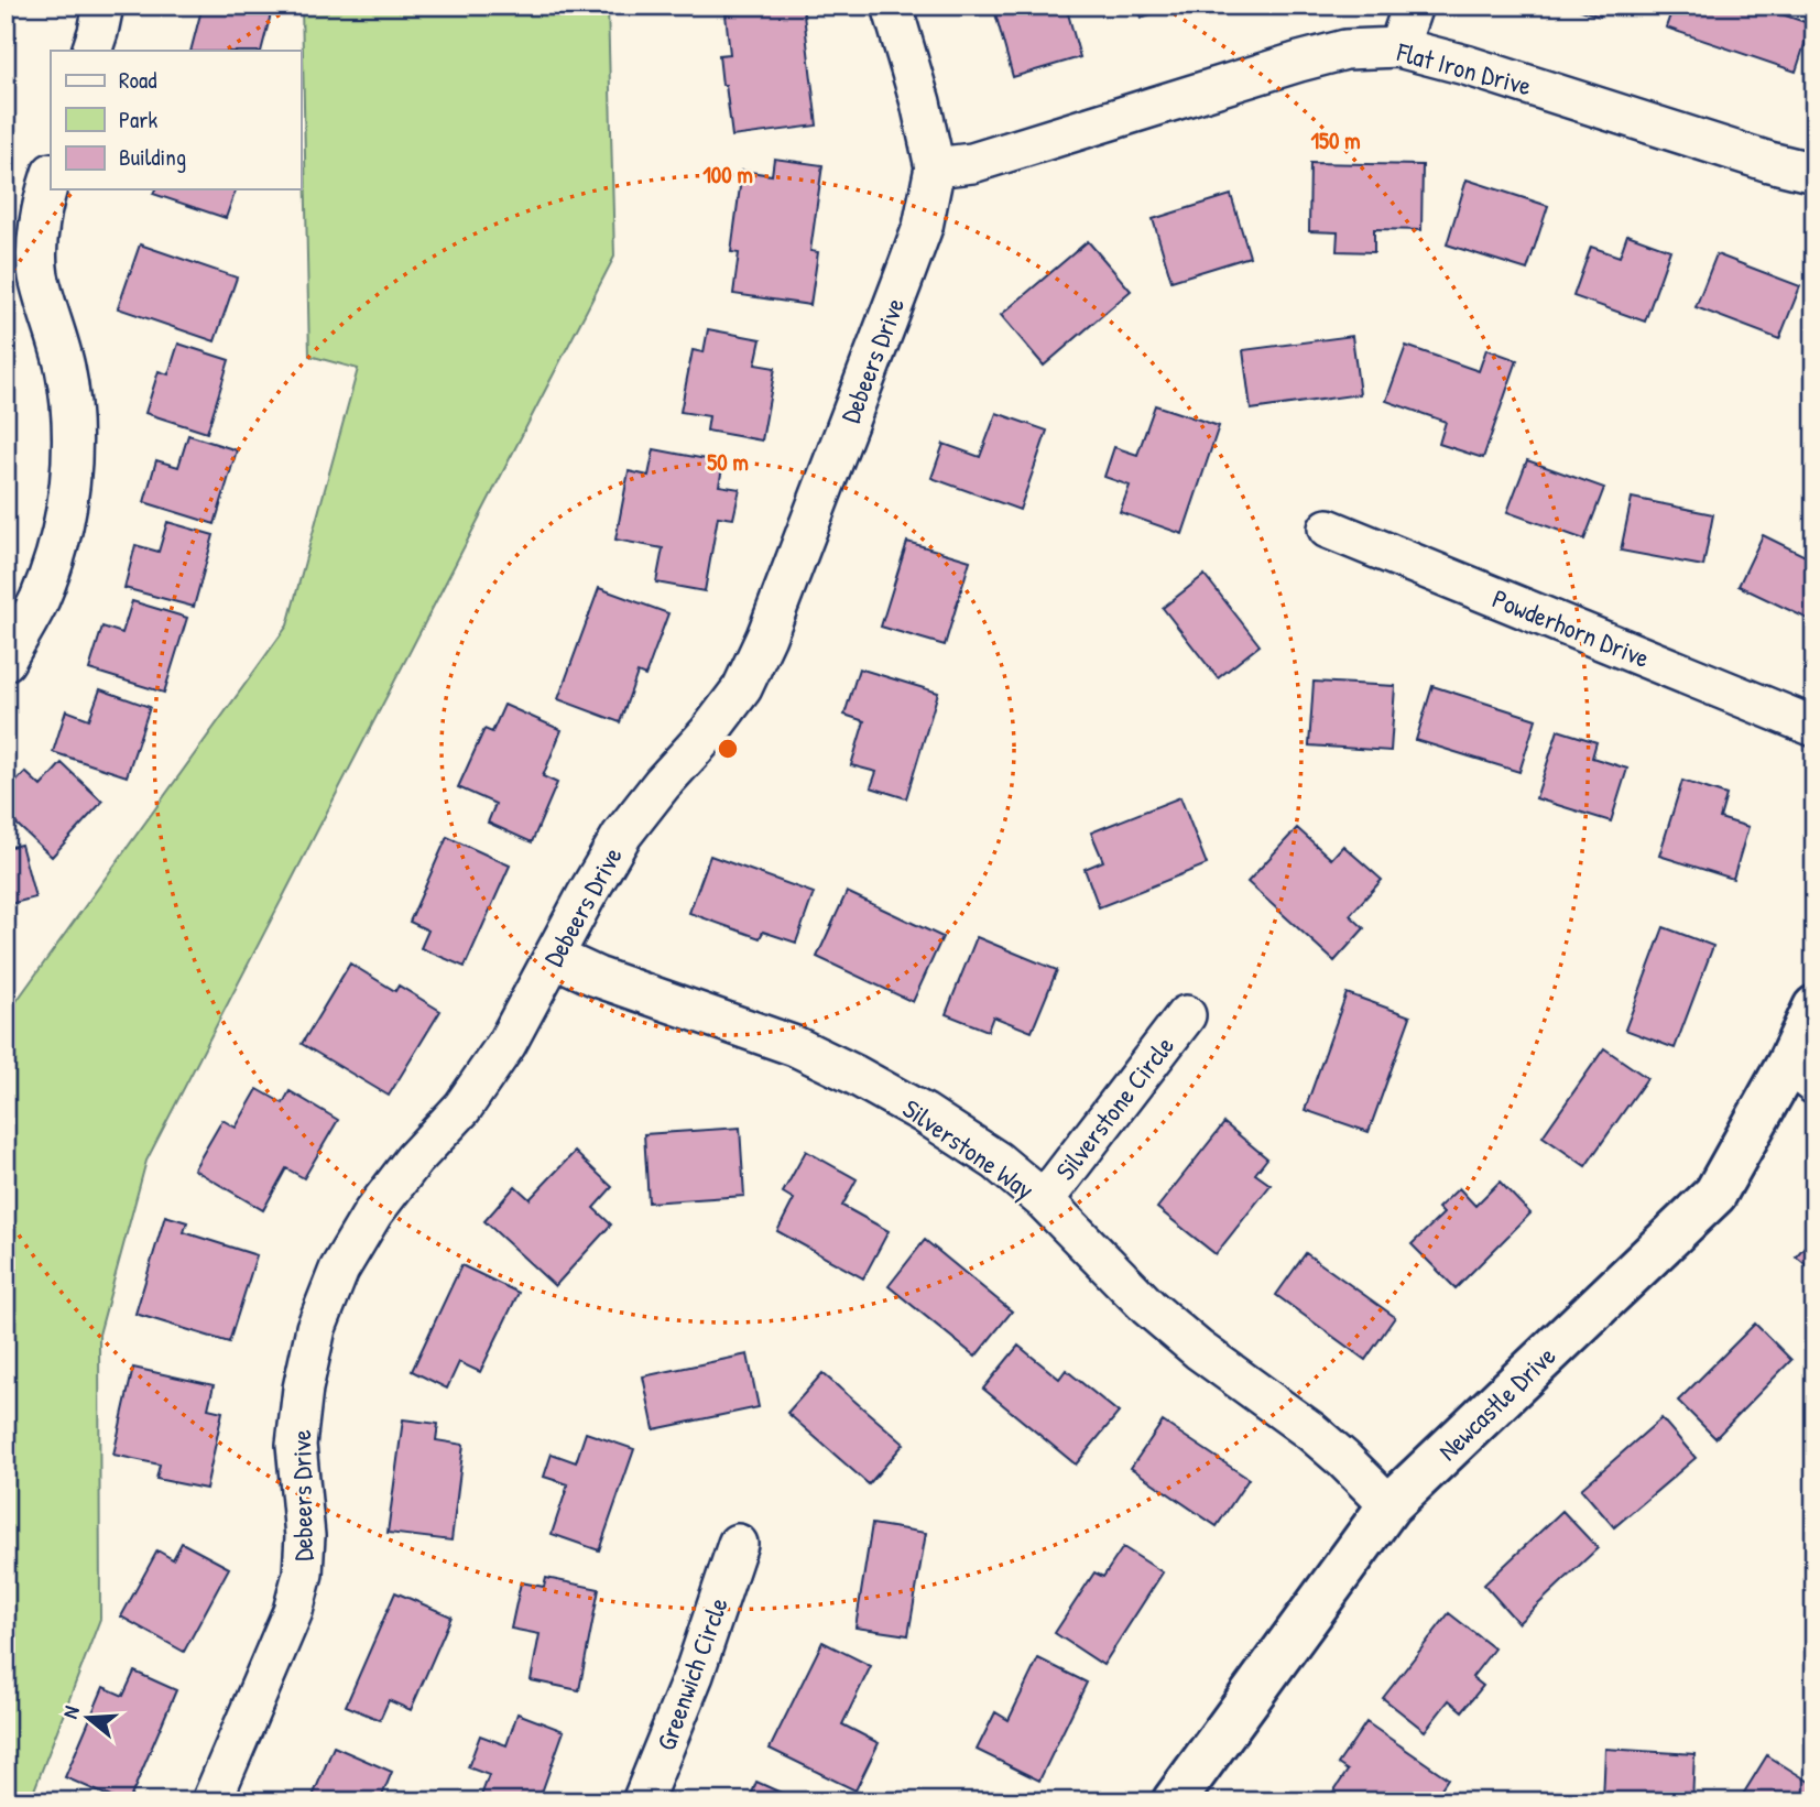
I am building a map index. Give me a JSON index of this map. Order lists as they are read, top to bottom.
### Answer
{
  "streets": {
    "street": [
      "Flat Iron Drive",
      "Debeers Drive",
      "Powderhorn Drive",
      "Silverstone Circle",
      "Silverstone Way",
      "Newcastle Drive",
      "Greenwich Circle"
    ]
  },
  "crossings": [
    ["Flat Iron Drive", "Debeers Drive"],
    ["Debeers Drive", "Silverstone Way"],
    ["Silverstone Circle", "Silverstone Way"],
    ["Silverstone Way", "Newcastle Drive"]
  ],
  "legend": ["Road", "Park", "Building"],
  "north": "left",
  "rings": ["150 m", "100 m", "50 m"]
}
